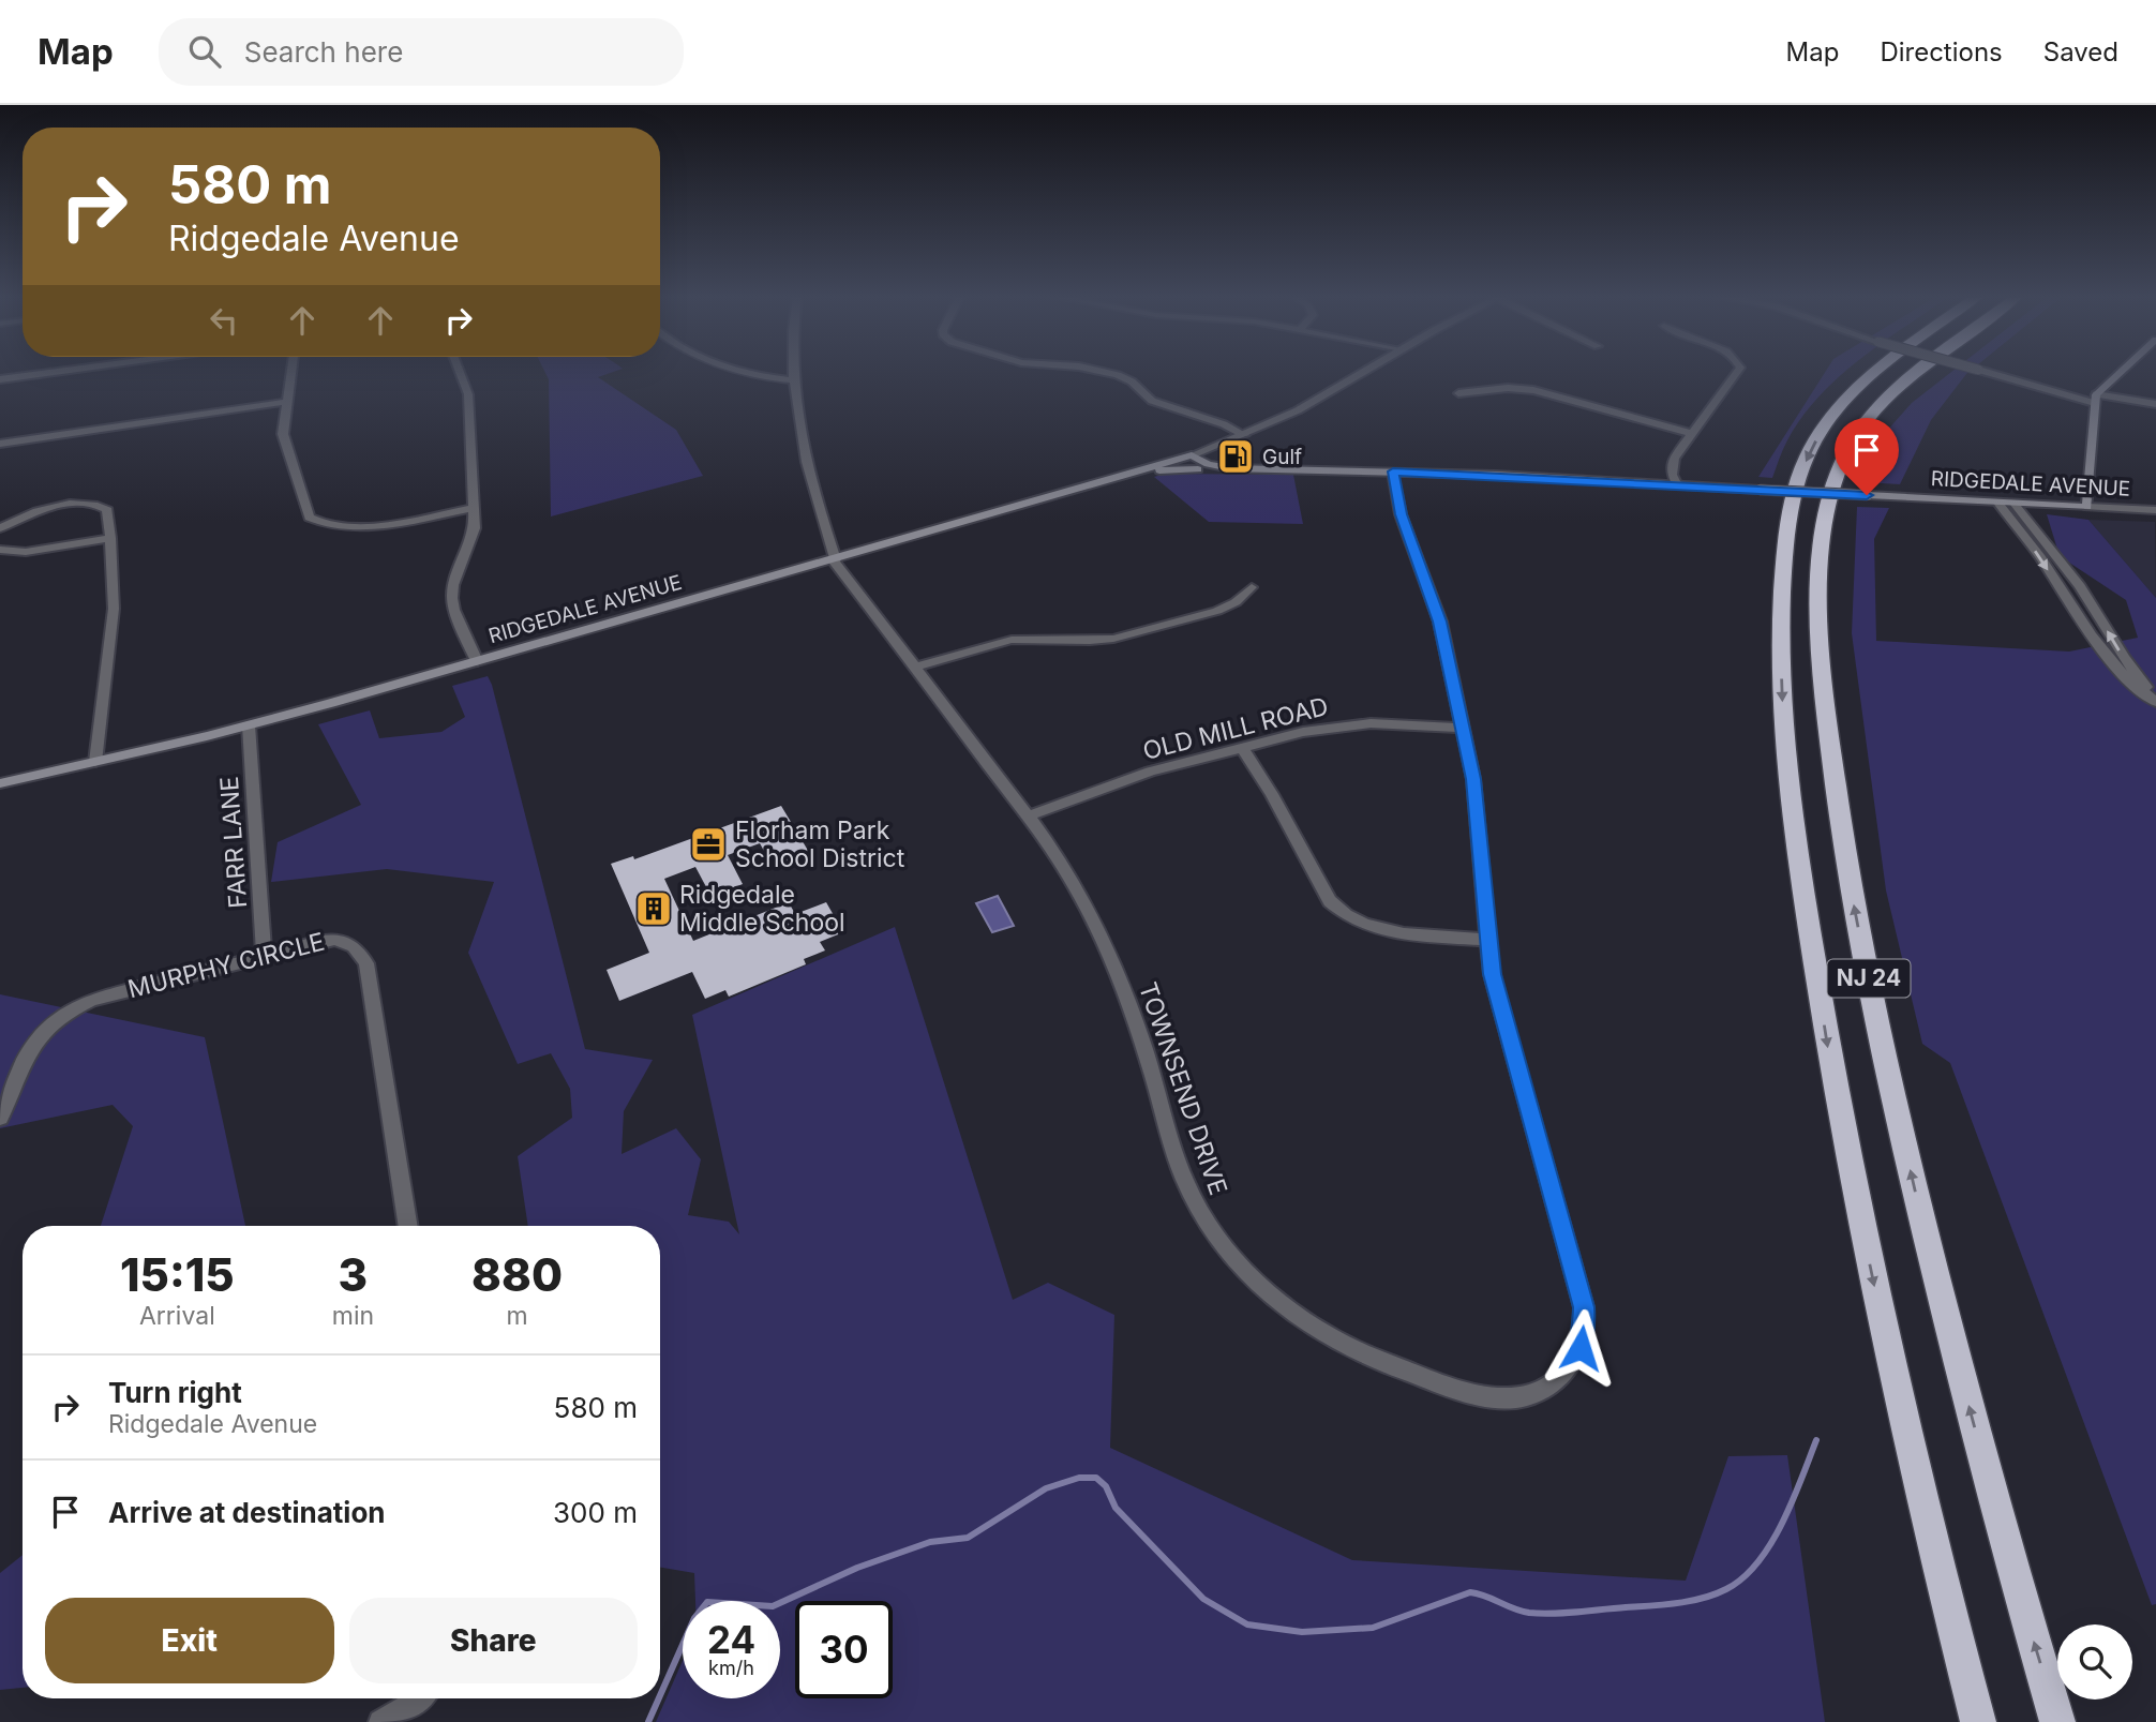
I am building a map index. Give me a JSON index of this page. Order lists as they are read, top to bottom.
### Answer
{
  "streets": {
    "highway": ["NJ 24"],
    "main road": ["RIDGEDALE AVENUE"],
    "street": [
      "OLD MILL ROAD",
      "FARR LANE",
      "MURPHY CIRCLE",
      "TOWNSEND DRIVE"
    ]
  },
  "crossings": [
    ["RIDGEDALE AVENUE", "FARR LANE"],
    ["RIDGEDALE AVENUE", "TOWNSEND DRIVE"],
    ["OLD MILL ROAD", "TOWNSEND DRIVE"],
    ["FARR LANE", "MURPHY CIRCLE"]
  ],
  "places": {
    "fuel station": ["Gulf"],
    "office": ["Florham Park School District"],
    "building": ["Ridgedale Middle School"]
  },
  "page": {
    "header": "Map",
    "search": "Search here",
    "nav": ["Map", "Directions", "Saved"],
    "turn": ["580 m", "Ridgedale Avenue"],
    "eta": [
      "15:15",
      "Arrival",
      "3",
      "min",
      "880",
      "m"
    ],
    "list": [
      {
        "name": "Turn right",
        "note": "Ridgedale Avenue",
        "value": "580 m"
      },
      {
        "name": "Arrive at destination",
        "value": "300 m"
      }
    ],
    "buttons": ["Exit", "Share"],
    "speed": "24 km/h",
    "limit": "30"
  }
}
